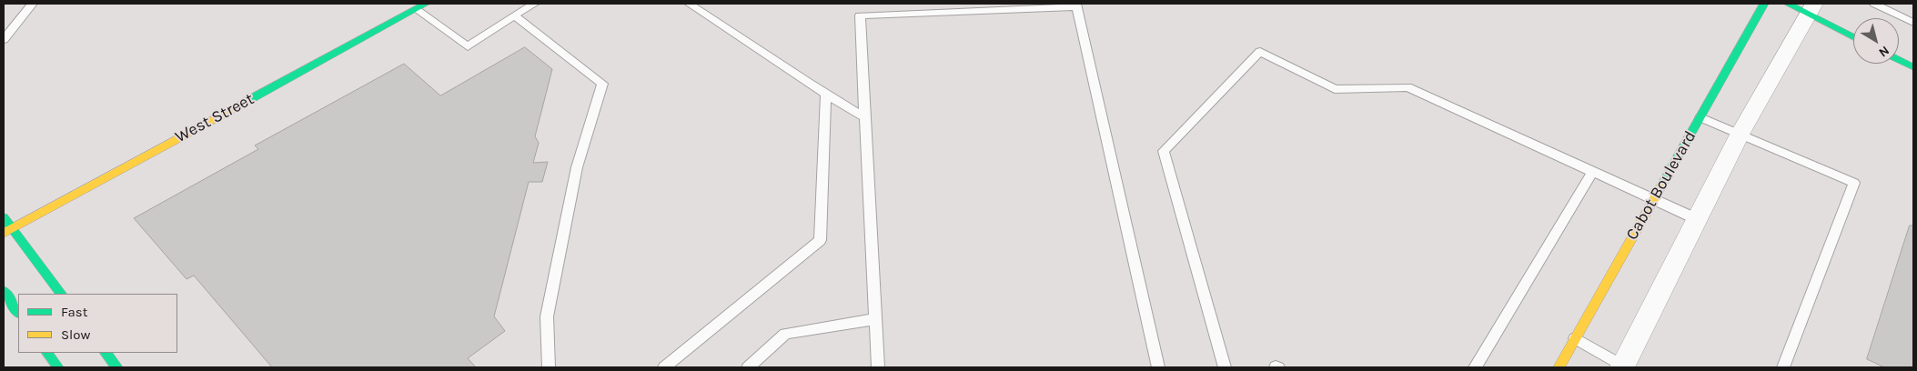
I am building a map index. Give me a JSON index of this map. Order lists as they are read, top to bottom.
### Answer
{
  "streets": {
    "street": ["West Street", "Cabot Boulevard"]
  },
  "legend": ["Fast", "Slow"],
  "north": "bottom right"
}
